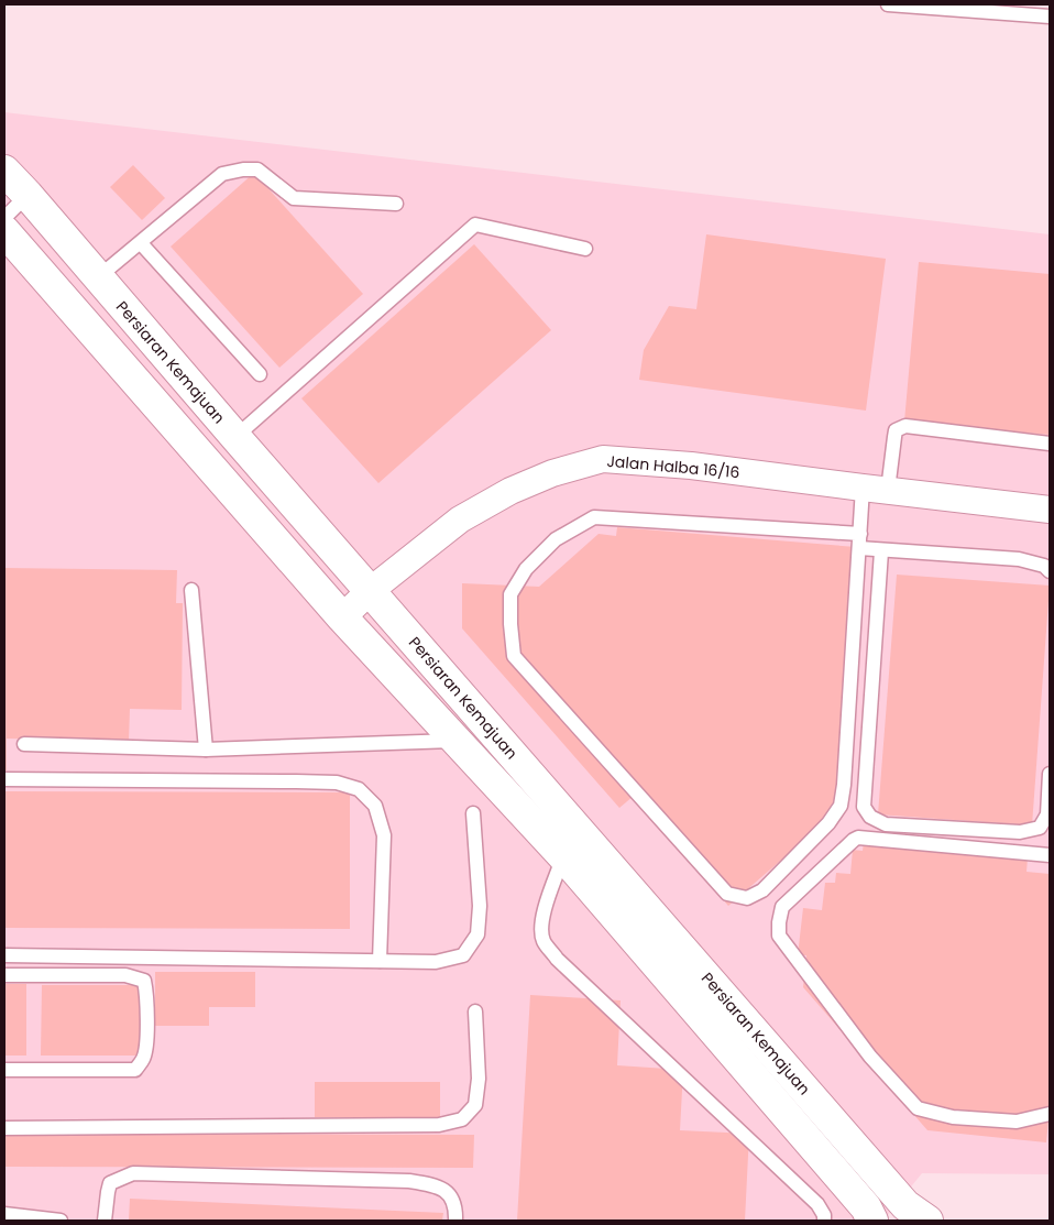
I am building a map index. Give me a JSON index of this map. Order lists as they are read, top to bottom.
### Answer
{
  "streets": {
    "street": ["Persiaran Kemajuan", "Jalan Halba 16/16"]
  },
  "crossings": [
    ["Persiaran Kemajuan", "Jalan Halba 16/16"]
  ]
}
